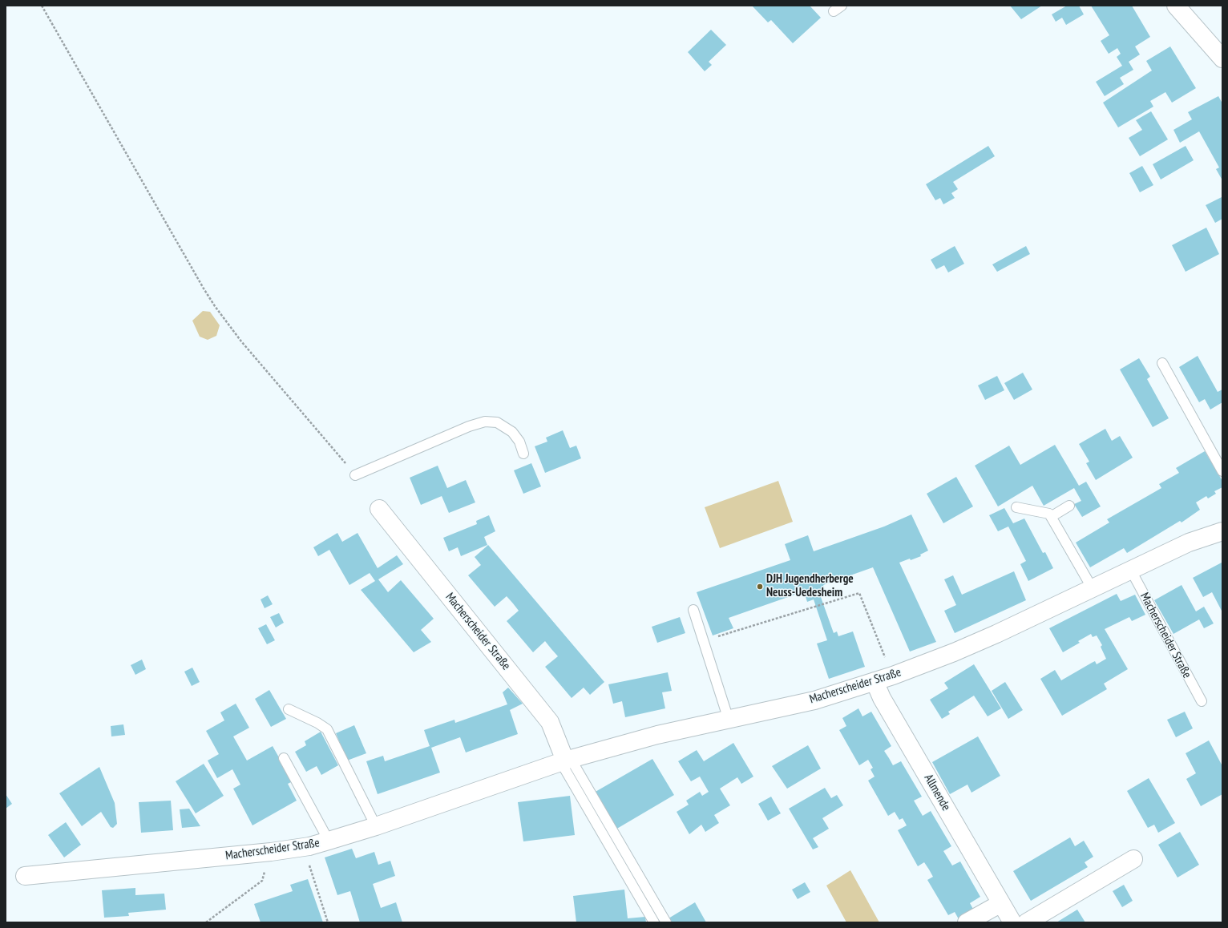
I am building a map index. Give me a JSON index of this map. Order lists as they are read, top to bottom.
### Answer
{
  "streets": {
    "street": ["Macherscheider Straße", "Allmende"]
  },
  "crossings": [
    ["Macherscheider Straße", "Allmende"]
  ],
  "places": ["DJH Jugendherberge Neuss-Uedesheim"]
}
